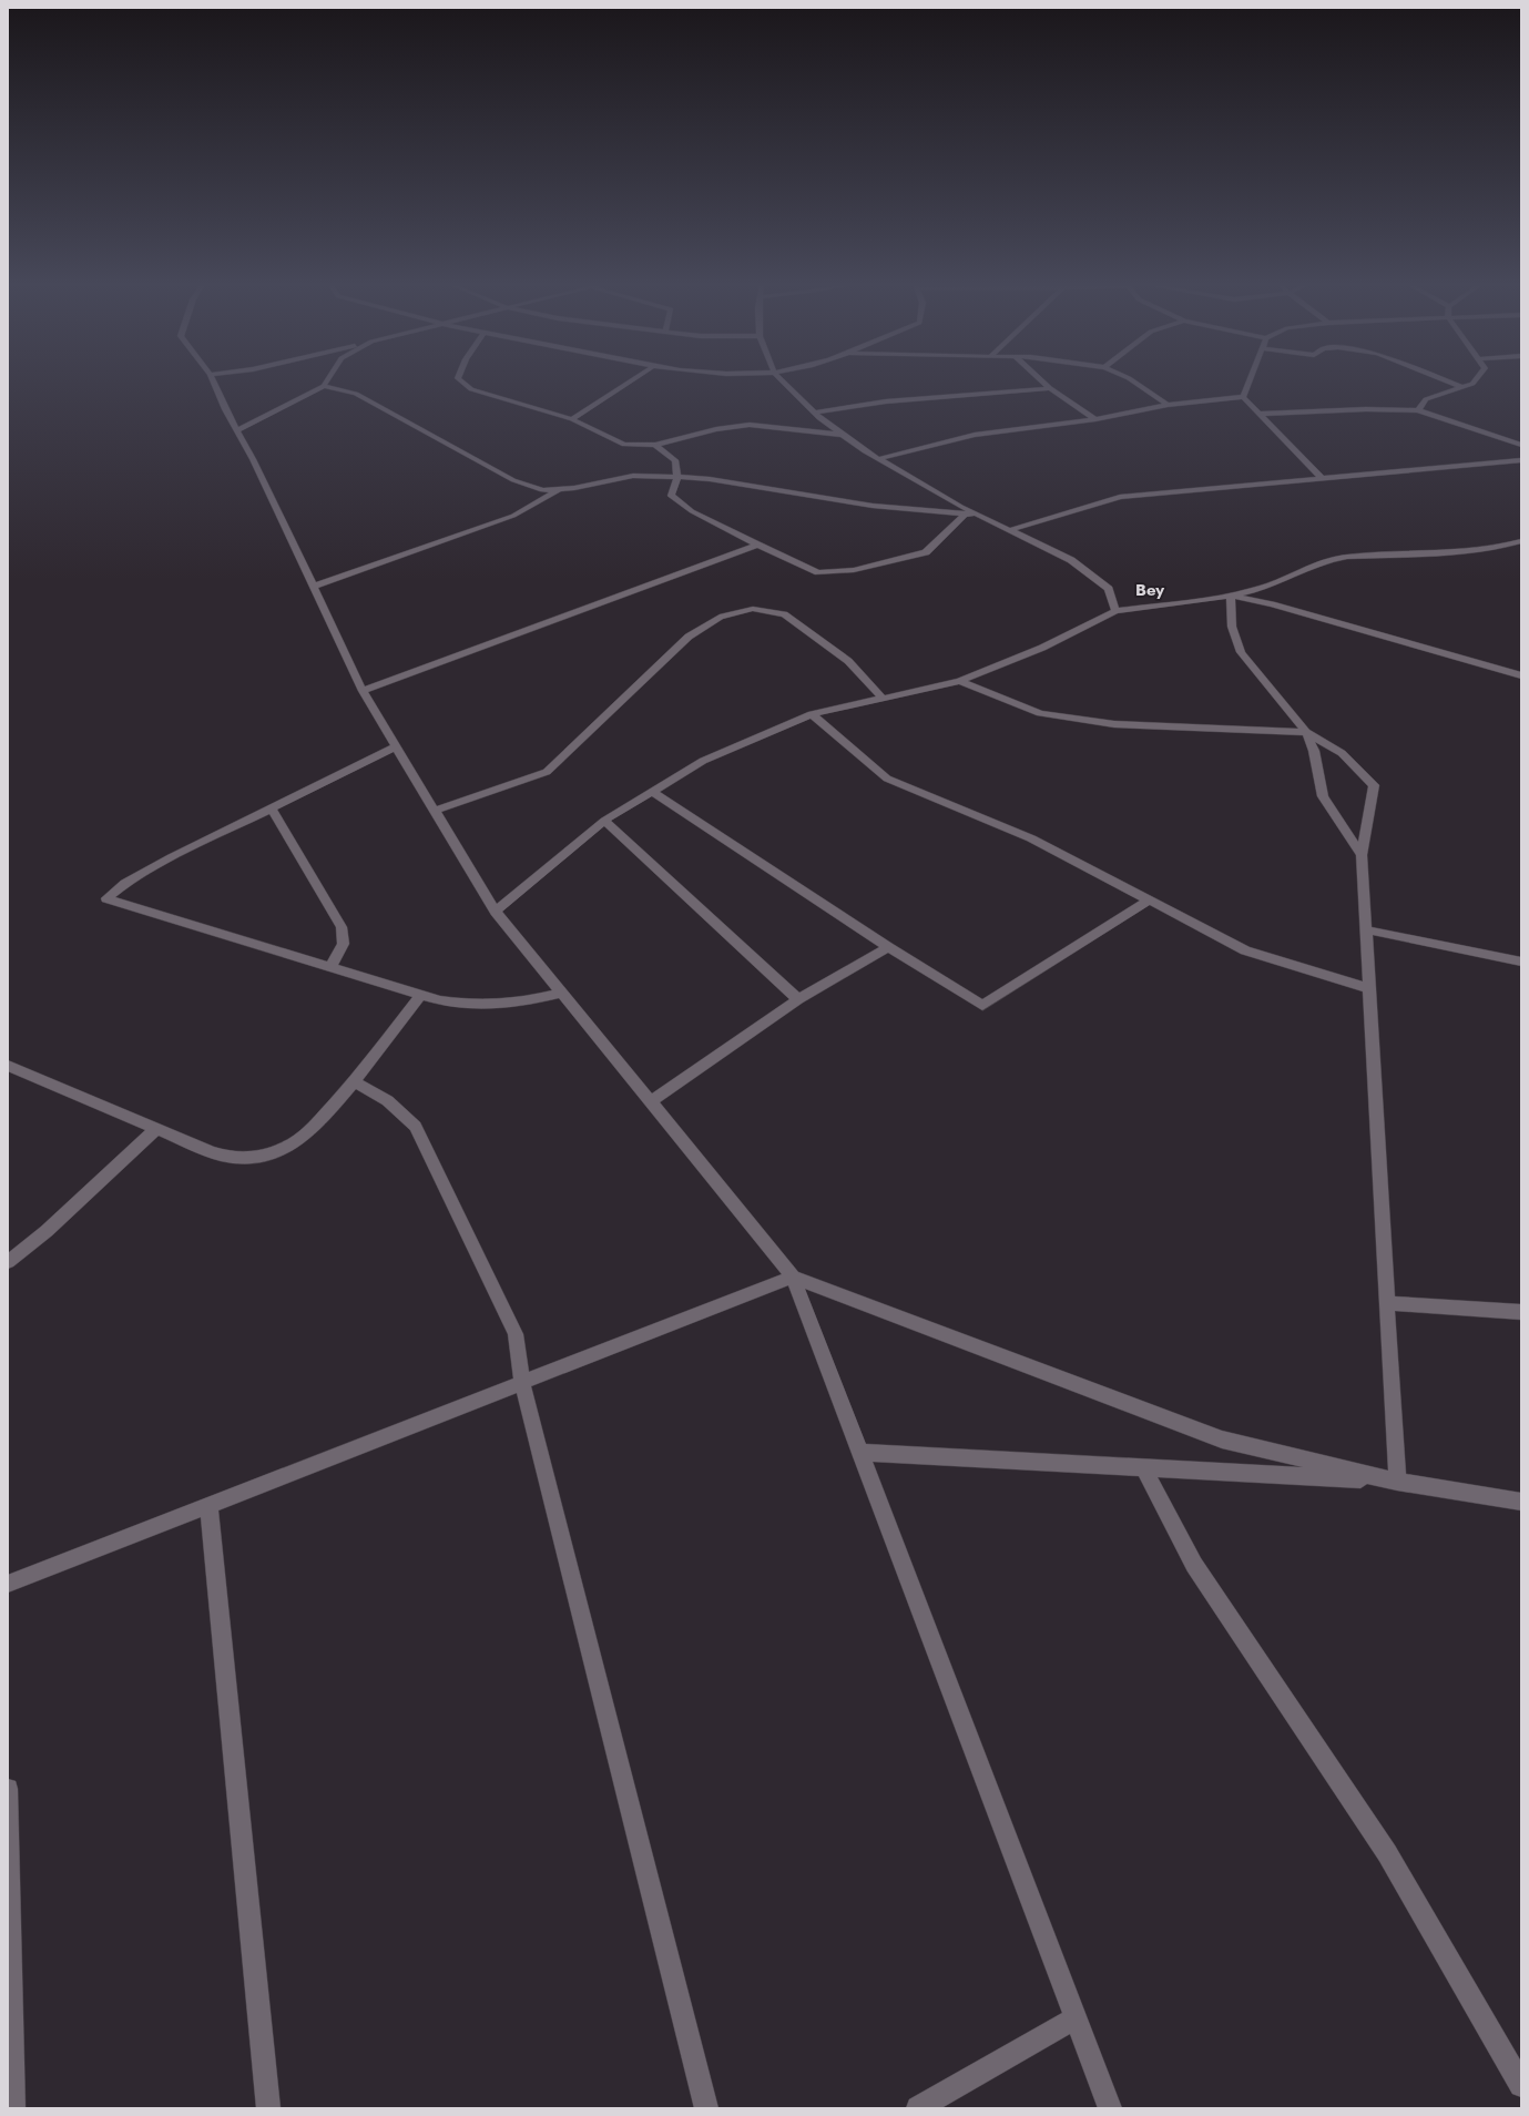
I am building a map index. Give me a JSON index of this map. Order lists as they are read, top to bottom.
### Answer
{
  "districts": ["Bey"]
}
